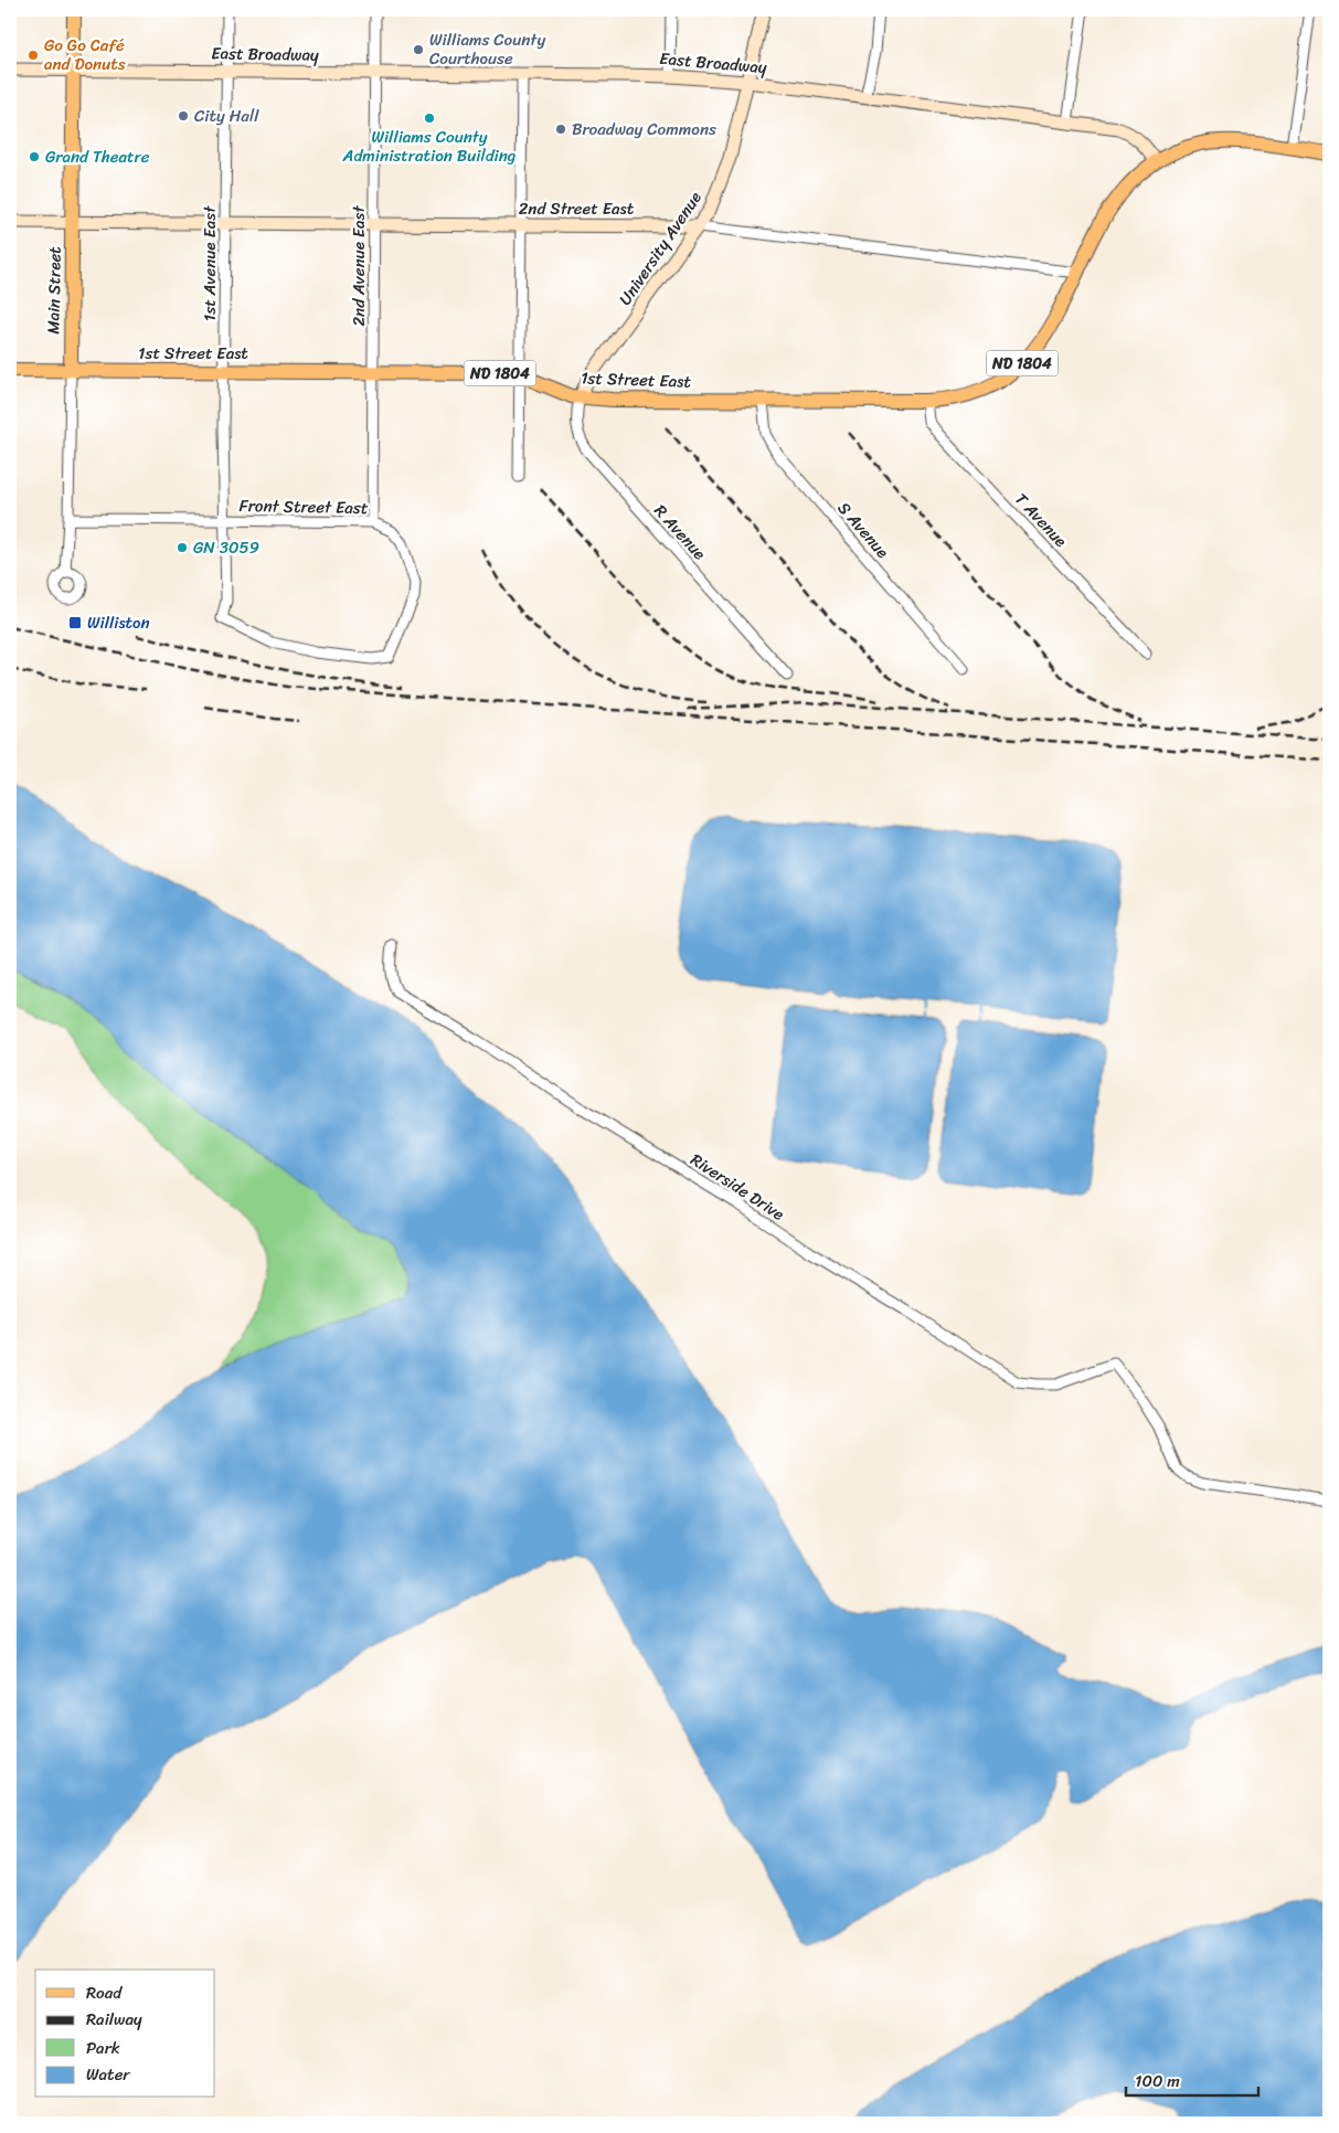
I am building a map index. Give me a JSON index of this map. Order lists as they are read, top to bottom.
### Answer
{
  "streets": {
    "main road": [
      "East Broadway",
      "2nd Street East",
      "University Avenue",
      "Main Street",
      "1st Street East",
      "ND 1804"
    ],
    "street": [
      "1st Avenue East",
      "2nd Avenue East",
      "Front Street East",
      "T Avenue",
      "S Avenue",
      "R Avenue",
      "Riverside Drive"
    ]
  },
  "crossings": [
    ["East Broadway", "University Avenue"],
    ["East Broadway", "1st Avenue East"],
    ["East Broadway", "2nd Avenue East"],
    ["East Broadway", "Main Street"],
    ["East Broadway", "ND 1804"],
    ["2nd Street East", "University Avenue"],
    ["2nd Street East", "1st Avenue East"],
    ["2nd Street East", "2nd Avenue East"],
    ["2nd Street East", "Main Street"],
    ["2nd Street East", "1st Street East"],
    ["2nd Street East", "ND 1804"],
    ["University Avenue", "1st Street East"],
    ["University Avenue", "R Avenue"],
    ["1st Avenue East", "1st Street East"],
    ["1st Avenue East", "Front Street East"],
    ["2nd Avenue East", "1st Street East"],
    ["2nd Avenue East", "Front Street East"],
    ["Main Street", "1st Street East"],
    ["Main Street", "Front Street East"],
    ["1st Street East", "ND 1804"],
    ["1st Street East", "T Avenue"],
    ["1st Street East", "S Avenue"],
    ["1st Street East", "R Avenue"]
  ],
  "places": {
    "other": [
      "Williams County Courthouse",
      "Go Go Café and Donuts",
      "City Hall",
      "Williams County Administration Building",
      "Broadway Commons",
      "Grand Theatre",
      "GN 3059"
    ],
    "transit": ["Williston"]
  },
  "legend": [
    "Road",
    "Railway",
    "Park",
    "Water"
  ],
  "scale_bar": "100 m"
}
